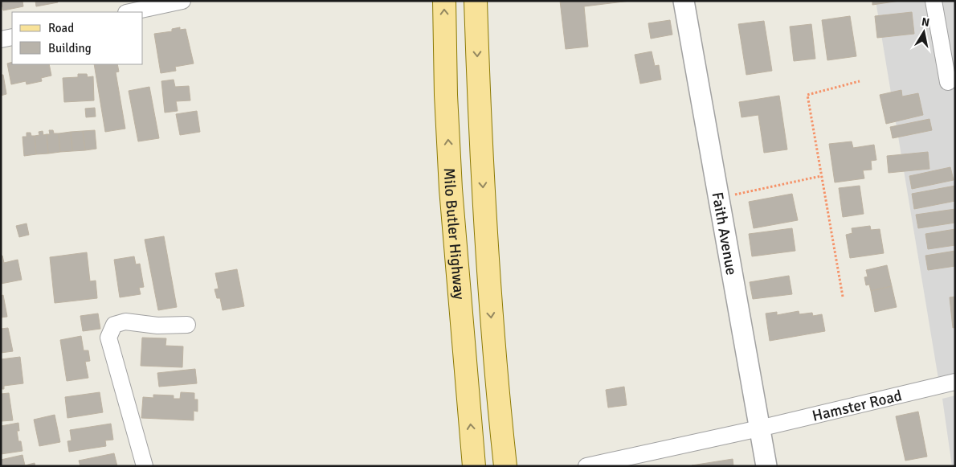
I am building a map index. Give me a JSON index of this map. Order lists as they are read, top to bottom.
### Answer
{
  "streets": {
    "main road": ["Milo Butler Highway"],
    "street": ["Faith Avenue", "Hamster Road"]
  },
  "crossings": [
    ["Faith Avenue", "Hamster Road"]
  ],
  "legend": ["Road", "Building"],
  "north": "top"
}
